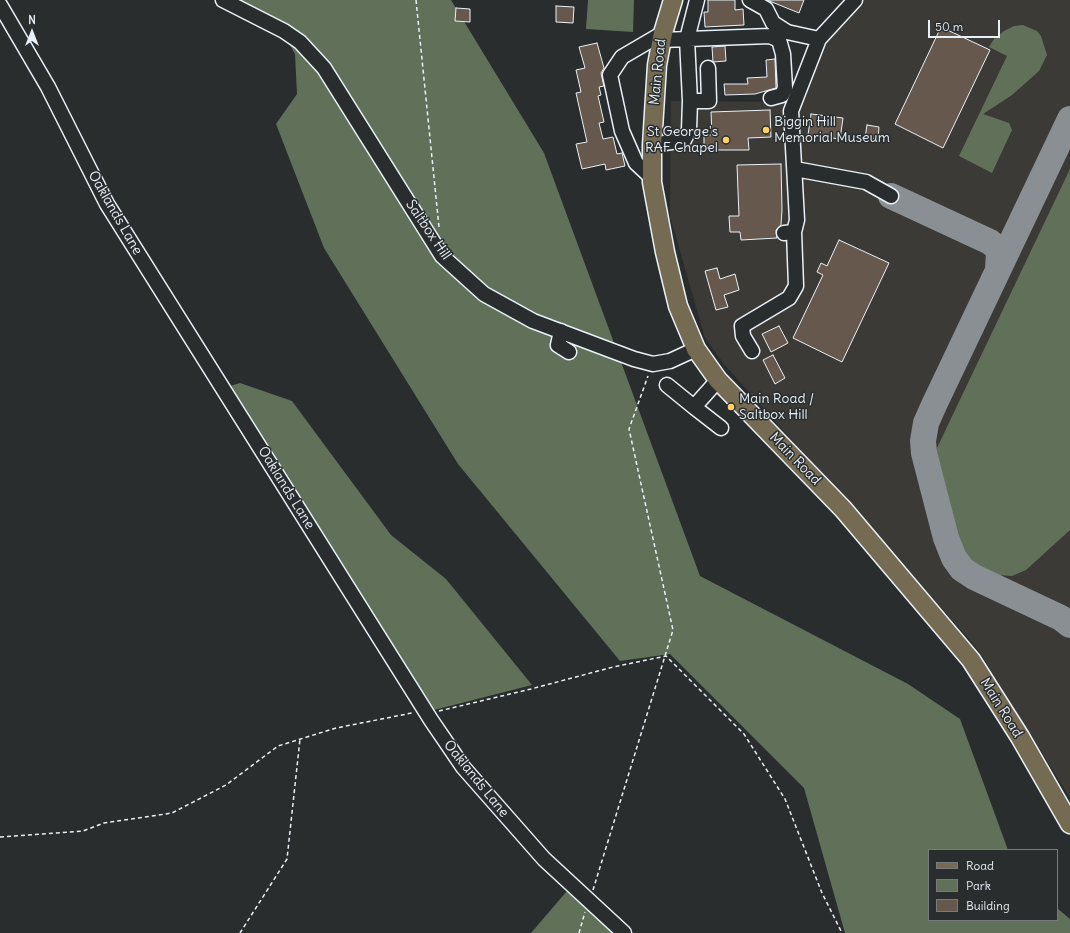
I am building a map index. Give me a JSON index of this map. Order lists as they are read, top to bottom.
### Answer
{
  "streets": {
    "main road": ["Main Road"],
    "street": ["Oaklands Lane", "Saltbox Hill"]
  },
  "crossings": [
    ["Main Road", "Saltbox Hill"]
  ],
  "places": ["Biggin Hill Memorial Museum", "St George's RAF Chapel", "Main Road / Saltbox Hill"],
  "legend": ["Road", "Park", "Building"],
  "scale_bar": "50 m",
  "north": "top"
}
